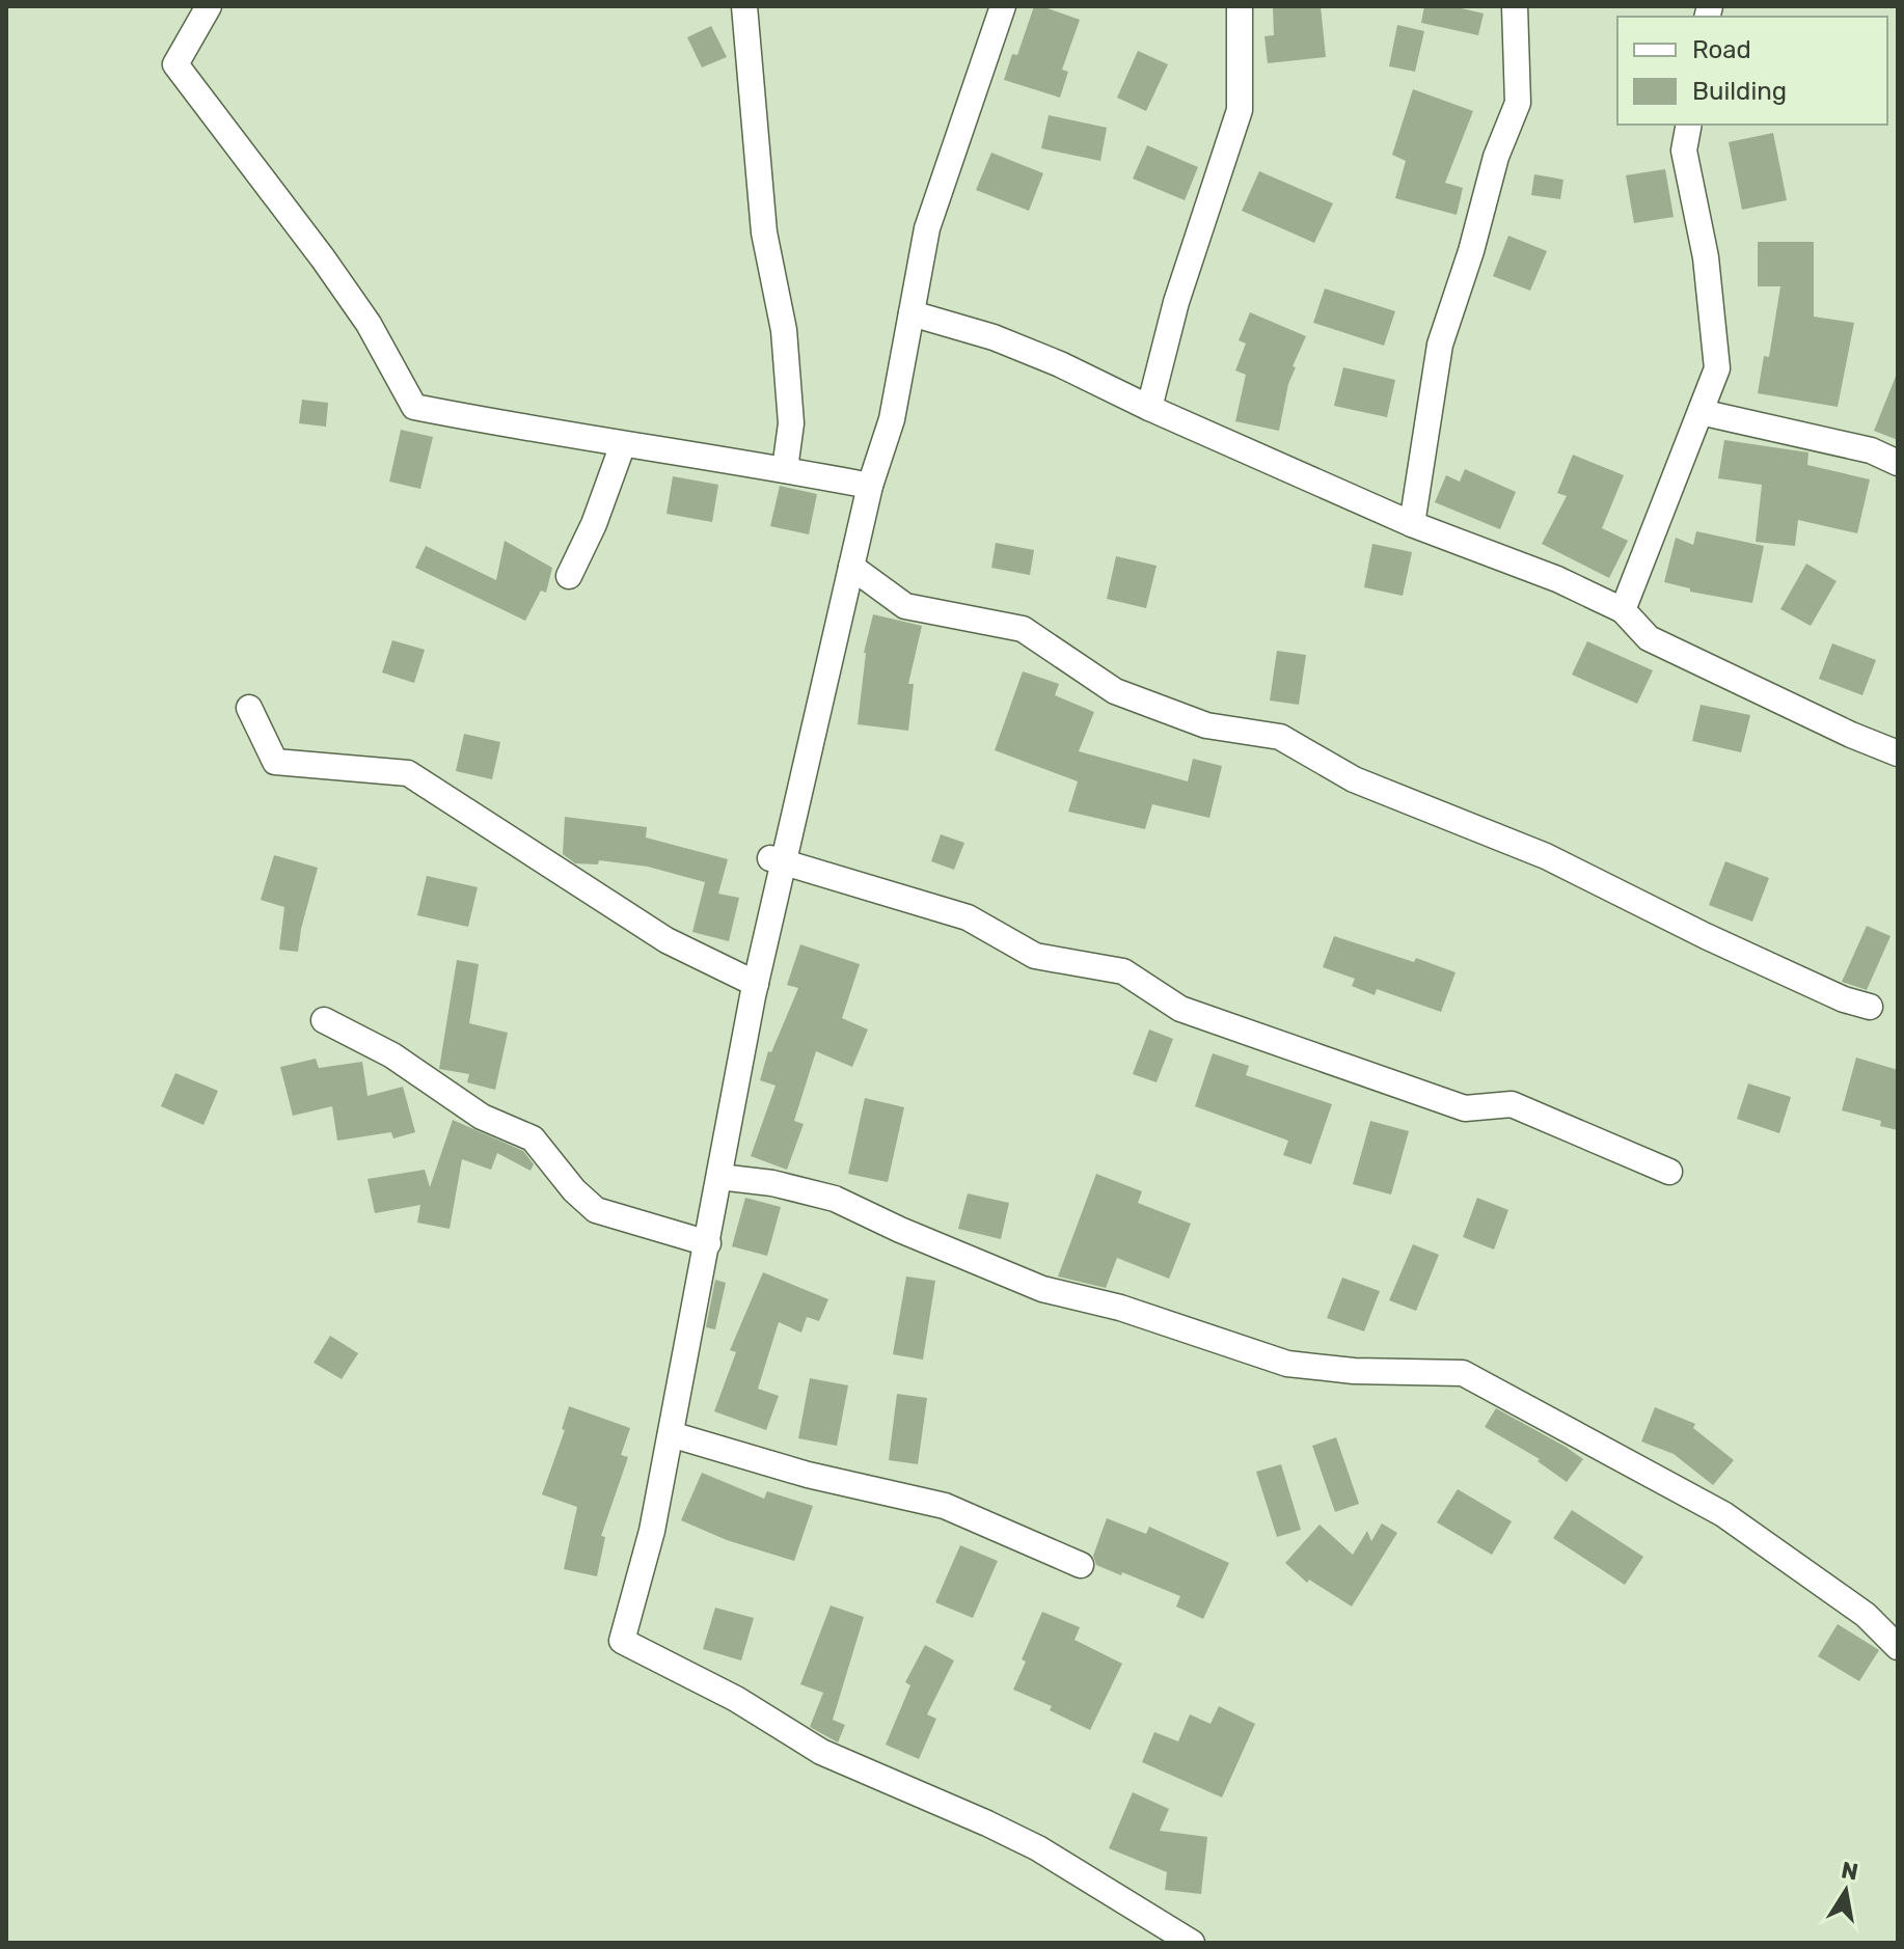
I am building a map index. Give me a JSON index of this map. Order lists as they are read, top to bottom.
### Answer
{
  "legend": ["Road", "Building"],
  "north": "top"
}
